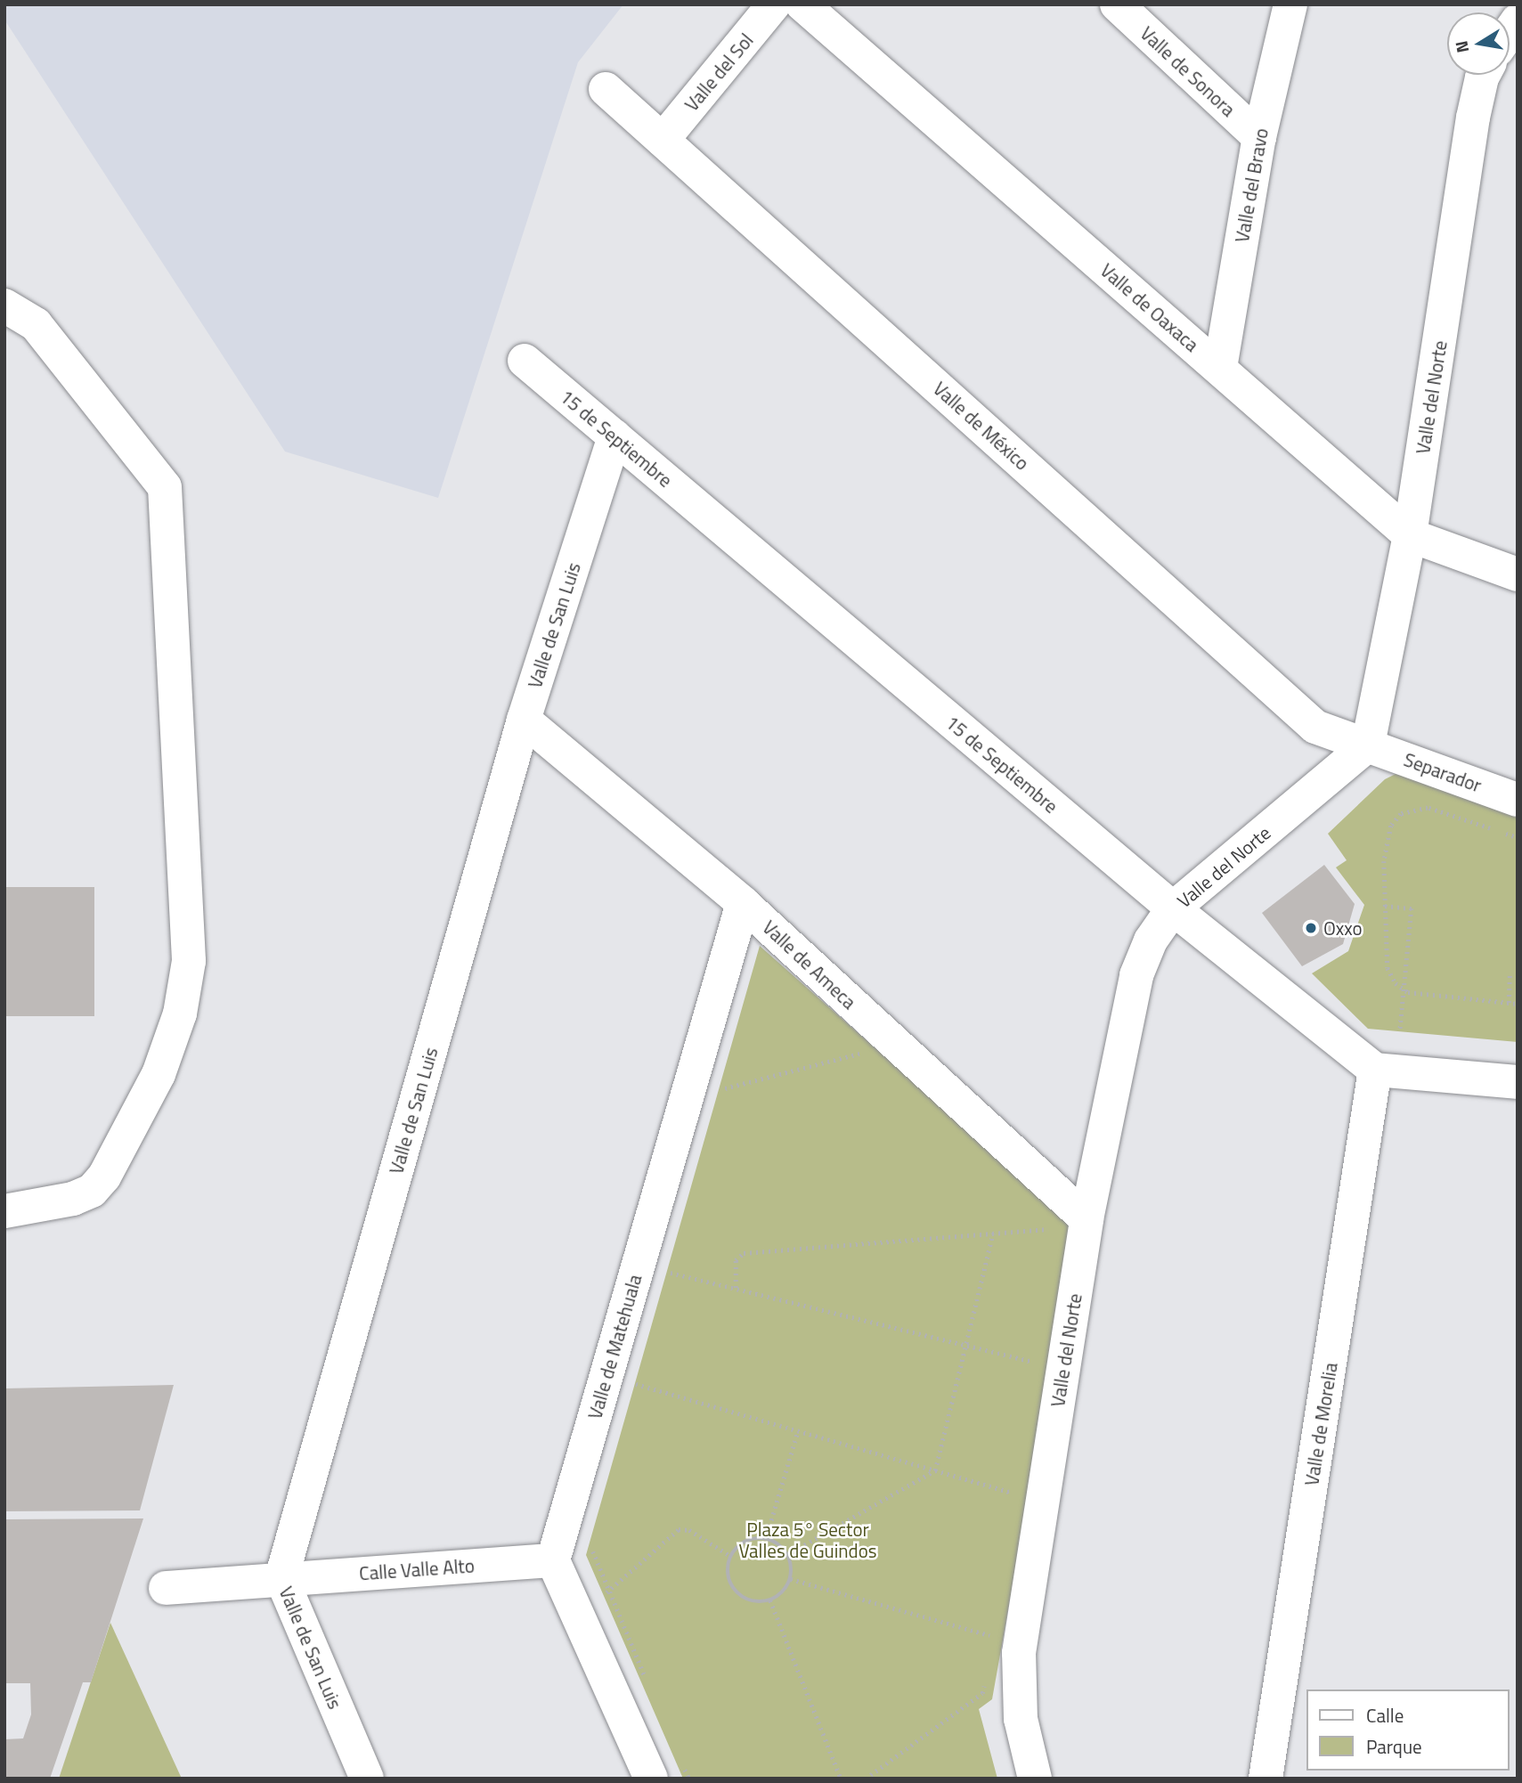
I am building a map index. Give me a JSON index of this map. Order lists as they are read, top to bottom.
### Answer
{
  "streets": {
    "street": [
      "Valle de Sonora",
      "Valle del Sol",
      "Valle del Bravo",
      "Valle de Oaxaca",
      "Valle del Norte",
      "Valle de México",
      "15 de Septiembre",
      "Valle de San Luis",
      "Separador",
      "Valle de Ameca",
      "Valle de Matehuala",
      "Valle de Morelia",
      "Calle Valle Alto"
    ]
  },
  "crossings": [
    ["Valle de Sonora", "Valle del Bravo"],
    ["Valle del Sol", "Valle de México"],
    ["Valle del Bravo", "Valle de Oaxaca"],
    ["Valle de Oaxaca", "Valle del Norte"],
    ["Valle del Norte", "Valle de México"],
    ["Valle del Norte", "15 de Septiembre"],
    ["Valle del Norte", "Separador"],
    ["Valle del Norte", "Valle de Ameca"],
    ["Valle de México", "Separador"],
    ["15 de Septiembre", "Valle de San Luis"],
    ["15 de Septiembre", "Valle de Morelia"],
    ["Valle de San Luis", "Valle de Ameca"],
    ["Valle de San Luis", "Calle Valle Alto"],
    ["Valle de Ameca", "Valle de Matehuala"],
    ["Valle de Matehuala", "Calle Valle Alto"]
  ],
  "parks": ["Plaza 5° Sector Valles de Guindos"],
  "places": ["Oxxo"],
  "legend": ["Calle", "Parque"],
  "north": "left"
}
